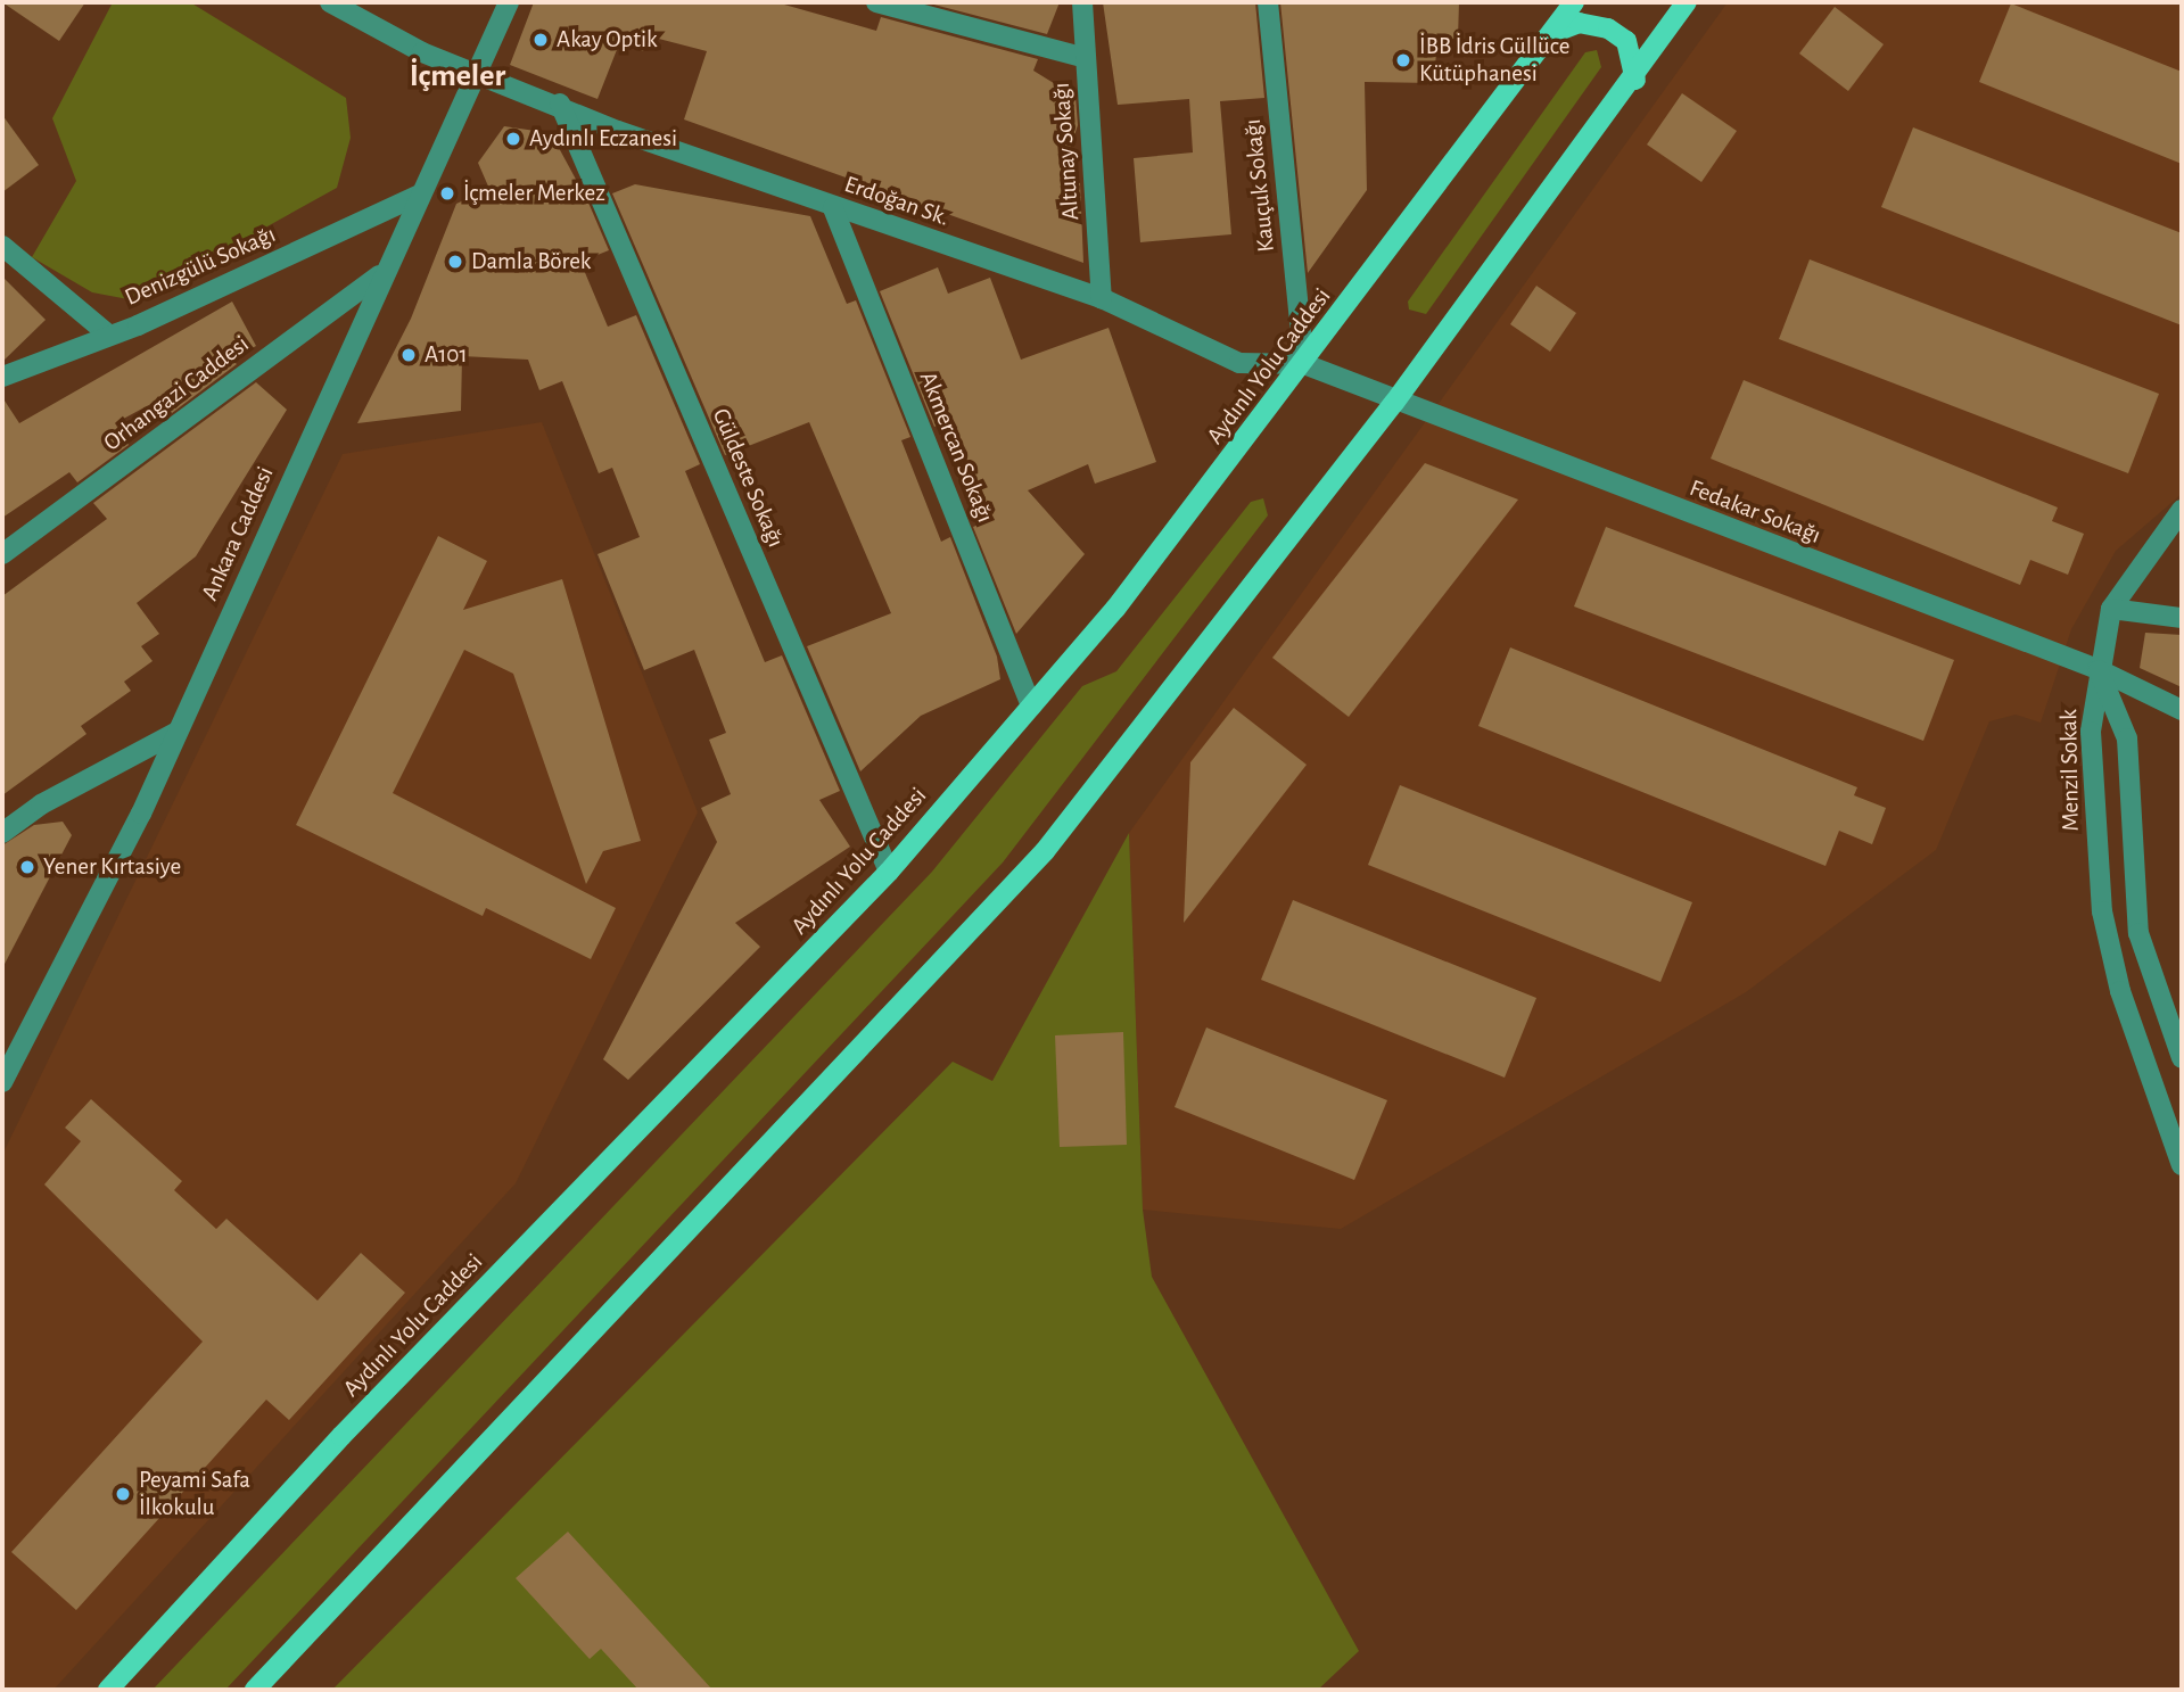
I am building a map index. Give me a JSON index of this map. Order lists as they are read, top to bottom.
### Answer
{
  "streets": {
    "main road": ["Aydınlı Yolu Caddesi"],
    "street": [
      "Altunay Sokağı",
      "Kauçuk Sokağı",
      "Erdoğan Sk.",
      "Denizgülü Sokağı",
      "Orhangazi Caddesi",
      "Akmercan Sokağı",
      "Güldeste Sokağı",
      "Fedakar Sokağı",
      "Ankara Caddesi",
      "Menzil Sokak"
    ]
  },
  "crossings": [
    ["Altunay Sokağı", "Erdoğan Sk."],
    ["Kauçuk Sokağı", "Erdoğan Sk."],
    ["Kauçuk Sokağı", "Aydınlı Yolu Caddesi"],
    ["Kauçuk Sokağı", "Fedakar Sokağı"],
    ["Erdoğan Sk.", "Aydınlı Yolu Caddesi"],
    ["Erdoğan Sk.", "Akmercan Sokağı"],
    ["Erdoğan Sk.", "Güldeste Sokağı"],
    ["Erdoğan Sk.", "Fedakar Sokağı"],
    ["Erdoğan Sk.", "Ankara Caddesi"],
    ["Denizgülü Sokağı", "Ankara Caddesi"],
    ["Aydınlı Yolu Caddesi", "Akmercan Sokağı"],
    ["Aydınlı Yolu Caddesi", "Güldeste Sokağı"],
    ["Aydınlı Yolu Caddesi", "Fedakar Sokağı"],
    ["Orhangazi Caddesi", "Ankara Caddesi"],
    ["Fedakar Sokağı", "Menzil Sokak"]
  ],
  "districts": ["İçmeler"],
  "places": [
    "Akay Optik",
    "İBB İdris Güllüce Kütüphanesi",
    "Aydınlı Eczanesi",
    "İçmeler Merkez",
    "Damla Börek",
    "A101",
    "Yener Kırtasiye",
    "Peyami Safa İlkokulu"
  ]
}
